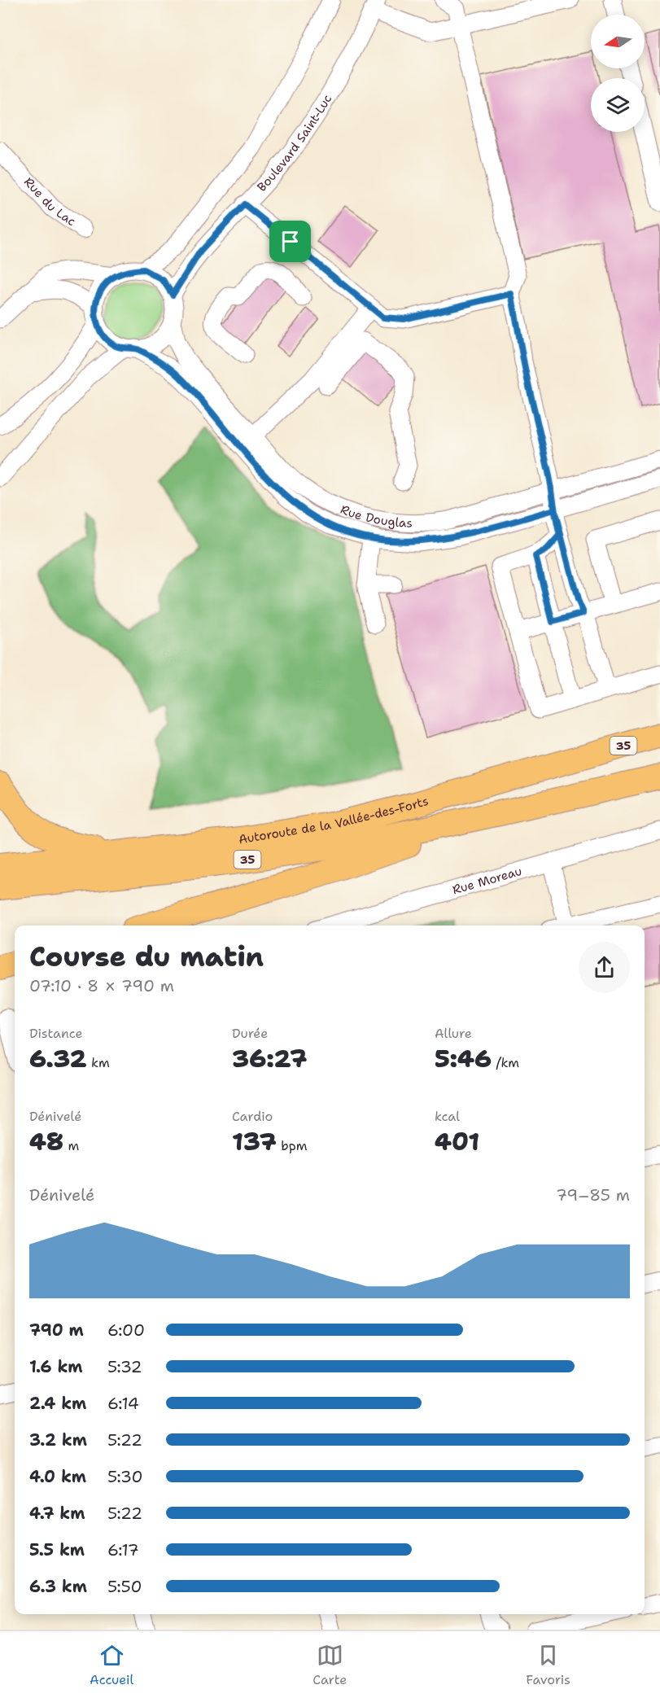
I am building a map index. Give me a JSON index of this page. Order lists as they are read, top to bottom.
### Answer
{
  "streets": {
    "highway": ["35", "Autoroute de la Vallée-des-Forts"],
    "street": [
      "Boulevard Saint-Luc",
      "Rue du Lac",
      "Rue Douglas",
      "Rue Moreau"
    ]
  },
  "crossings": [
    ["Boulevard Saint-Luc", "Rue Douglas"]
  ],
  "north": "left",
  "page": {
    "heading": ["Course du matin", "07:10 · 8 × 790 m"],
    "stats": [
      ["Distance", "6.32 km"],
      ["Durée", "36:27"],
      ["Allure", "5:46 /km"],
      ["Dénivelé", "48 m"],
      ["Cardio", "137 bpm"],
      ["kcal", "401"]
    ],
    "chart": ["Dénivelé", "79–85 m"],
    "list": [
      {
        "name": "790 m",
        "note": "6:00"
      },
      {
        "name": "1.6 km",
        "note": "5:32"
      },
      {
        "name": "2.4 km",
        "note": "6:14"
      },
      {
        "name": "3.2 km",
        "note": "5:22"
      },
      {
        "name": "4.0 km",
        "note": "5:30"
      },
      {
        "name": "4.7 km",
        "note": "5:22"
      },
      {
        "name": "5.5 km",
        "note": "6:17"
      },
      {
        "name": "6.3 km",
        "note": "5:50"
      }
    ],
    "tabs": ["Accueil", "Carte", "Favoris"]
  }
}
